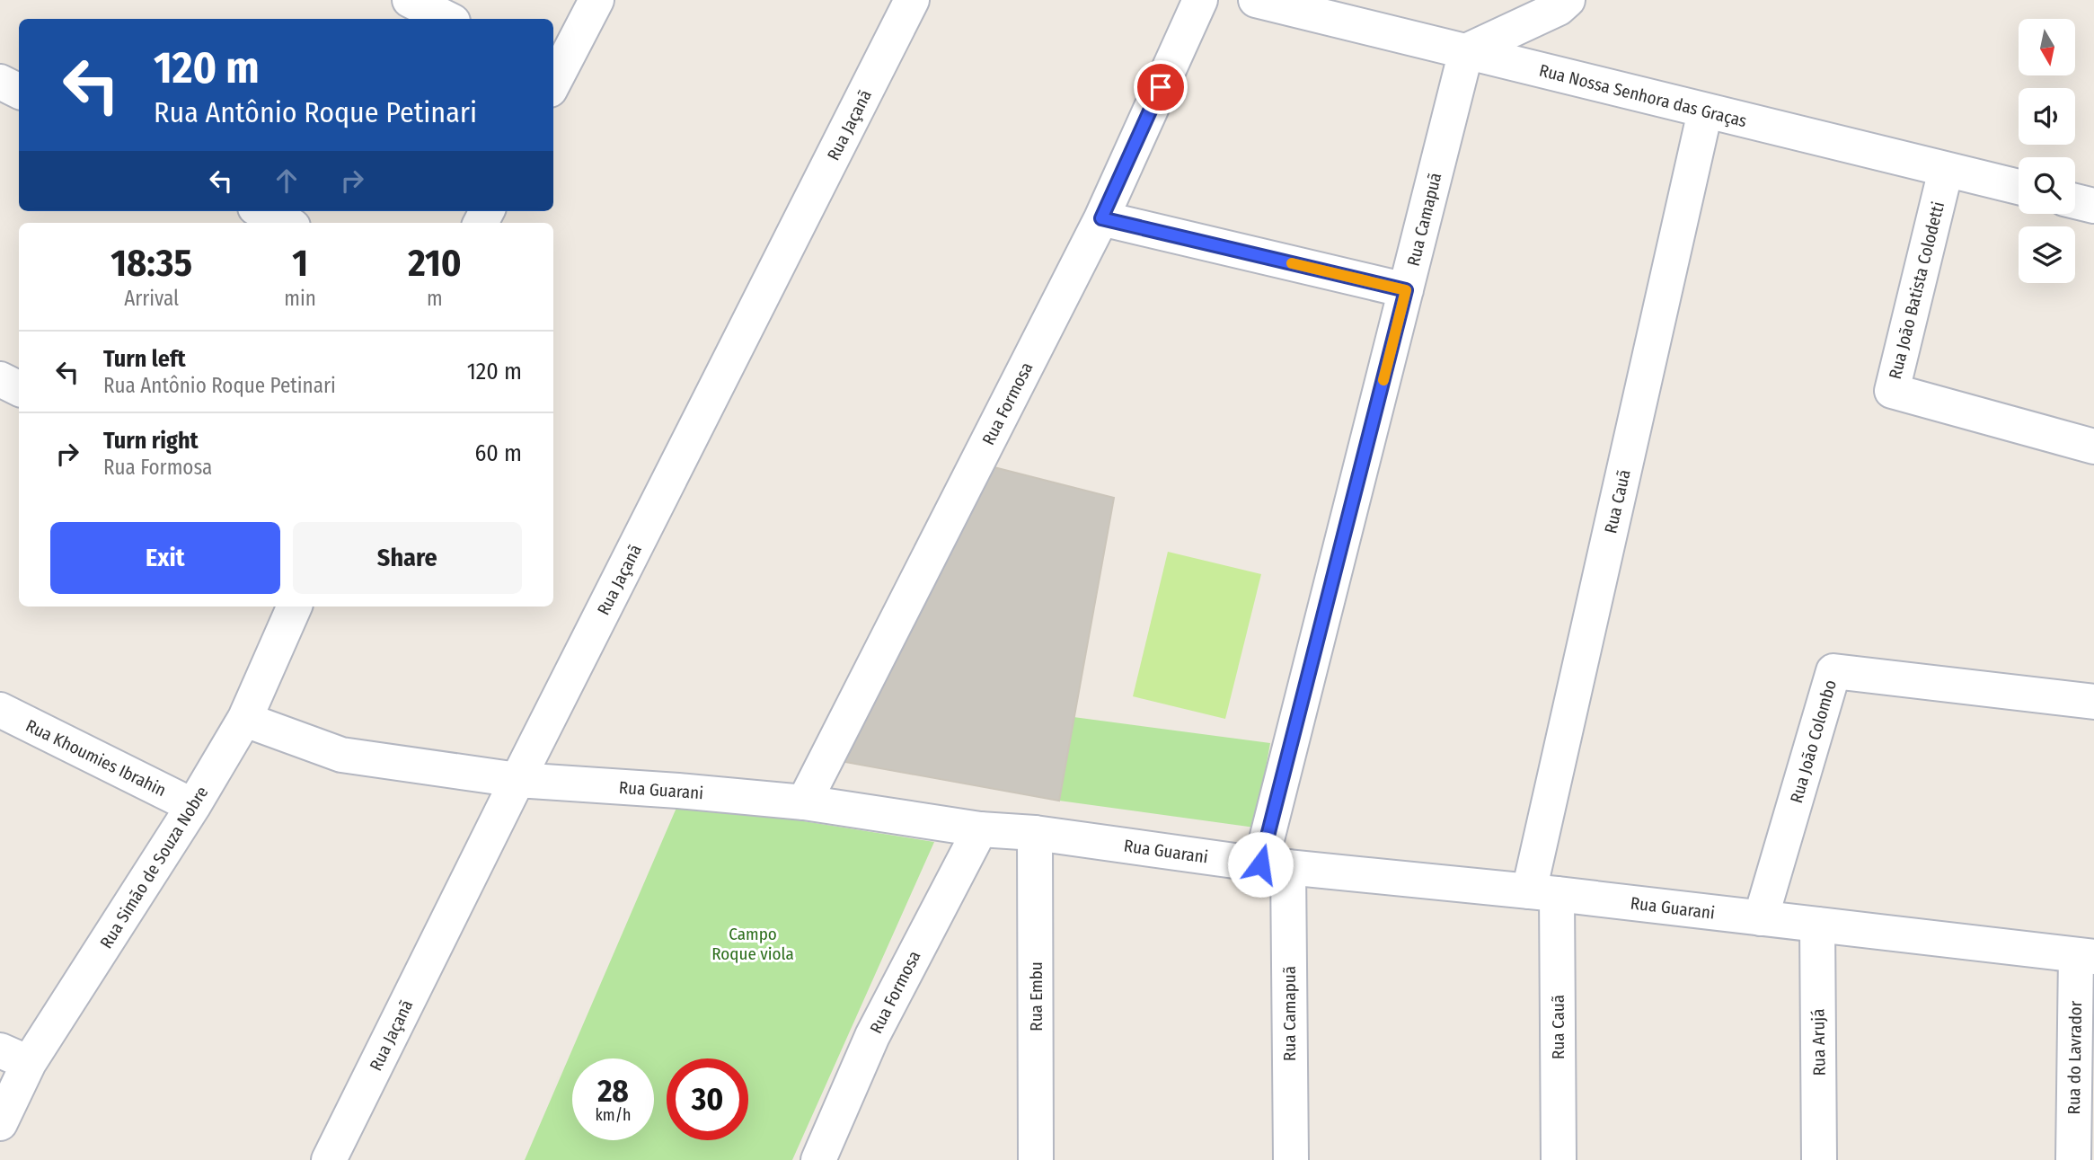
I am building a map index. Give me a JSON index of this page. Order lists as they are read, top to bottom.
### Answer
{
  "streets": {
    "street": [
      "Rua Nossa Senhora das Graças",
      "Rua Jaçanã",
      "Rua Camapuã",
      "Rua João Batista Colodetti",
      "Rua Formosa",
      "Rua Cauã",
      "Rua João Colombo",
      "Rua Khoumies Ibrahin",
      "Rua Guarani",
      "Rua Simão de Souza Nobre",
      "Rua Embu",
      "Rua Arujá",
      "Rua do Lavrador"
    ]
  },
  "crossings": [
    ["Rua Nossa Senhora das Graças", "Rua Camapuã"],
    ["Rua Nossa Senhora das Graças", "Rua João Batista Colodetti"],
    ["Rua Nossa Senhora das Graças", "Rua Cauã"],
    ["Rua Jaçanã", "Rua Guarani"],
    ["Rua Camapuã", "Rua Guarani"],
    ["Rua Formosa", "Rua Guarani"],
    ["Rua Cauã", "Rua Guarani"],
    ["Rua João Colombo", "Rua Guarani"],
    ["Rua Khoumies Ibrahin", "Rua Simão de Souza Nobre"],
    ["Rua Guarani", "Rua Simão de Souza Nobre"],
    ["Rua Guarani", "Rua Embu"],
    ["Rua Guarani", "Rua Arujá"],
    ["Rua Guarani", "Rua do Lavrador"]
  ],
  "parks": ["Campo Roque viola"],
  "north": "bottom",
  "page": {
    "turn": ["120 m", "Rua Antônio Roque Petinari"],
    "eta": [
      "18:35",
      "Arrival",
      "1",
      "min",
      "210",
      "m"
    ],
    "list": [
      {
        "name": "Turn left",
        "note": "Rua Antônio Roque Petinari",
        "value": "120 m"
      },
      {
        "name": "Turn right",
        "note": "Rua Formosa",
        "value": "60 m"
      }
    ],
    "buttons": ["Exit", "Share"],
    "speed": "28 km/h",
    "limit": "30"
  }
}
